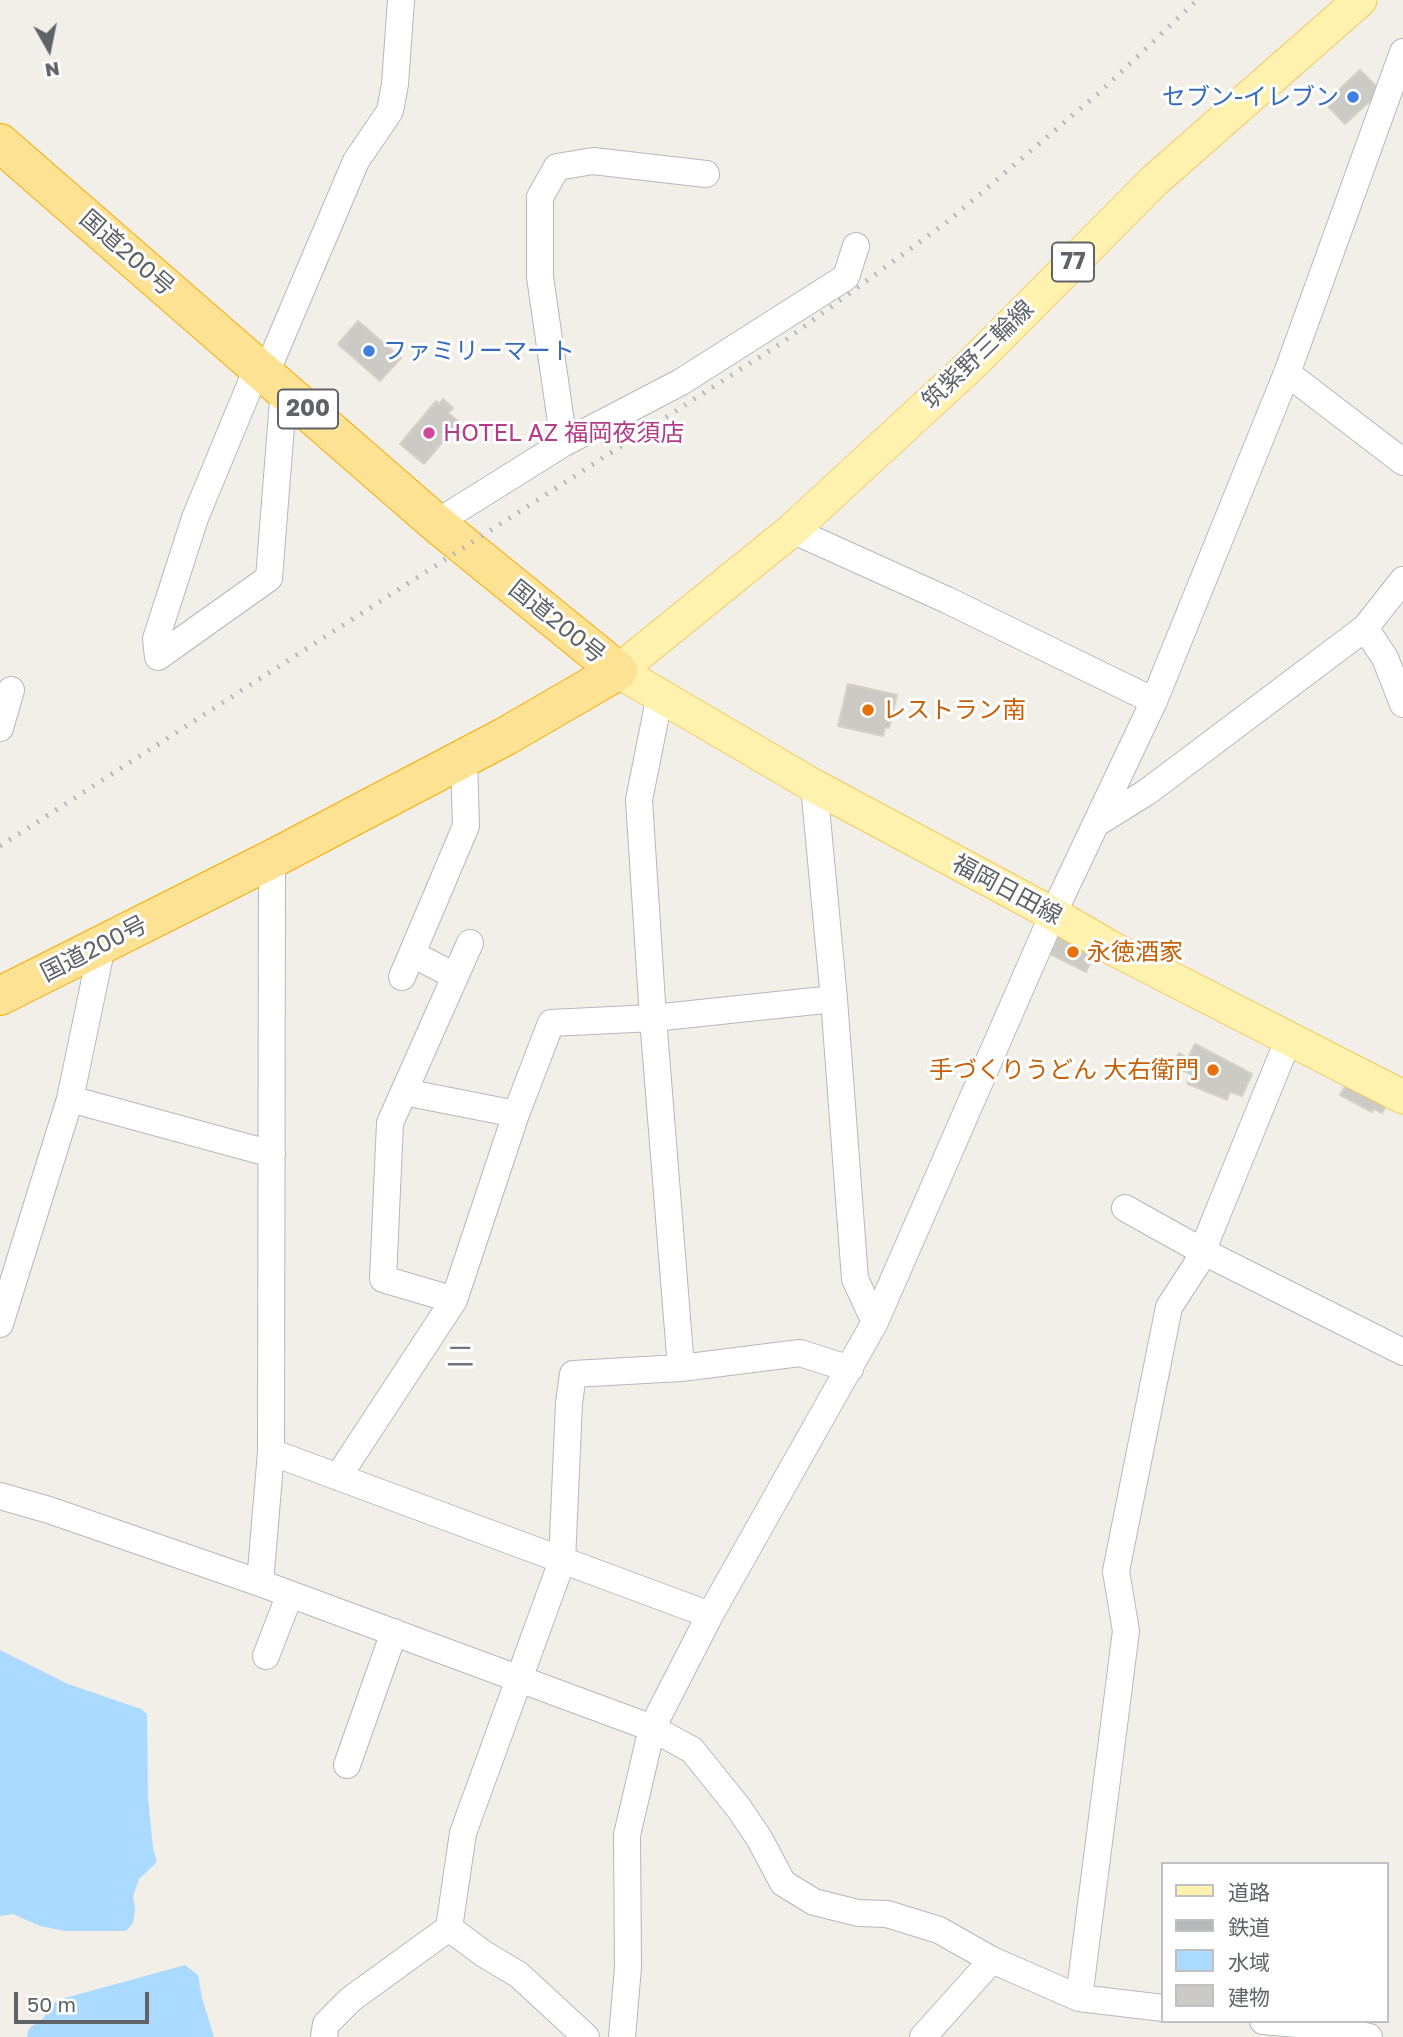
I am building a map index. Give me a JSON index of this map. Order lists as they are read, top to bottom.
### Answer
{
  "streets": {
    "highway": ["国道200号", "200"],
    "main road": ["77", "筑紫野三輪線", "福岡日田線"]
  },
  "crossings": [
    ["国道200号", "筑紫野三輪線"],
    ["国道200号", "福岡日田線"],
    ["筑紫野三輪線", "福岡日田線"]
  ],
  "districts": ["二"],
  "places": [
    "セブン-イレブン",
    "ファミリーマート",
    "HOTEL AZ 福岡夜須店",
    "レストラン南",
    "永徳酒家",
    "手づくりうどん 大右衛門"
  ],
  "legend": [
    "道路",
    "鉄道",
    "水域",
    "建物"
  ],
  "scale_bar": "50 m",
  "north": "bottom"
}
